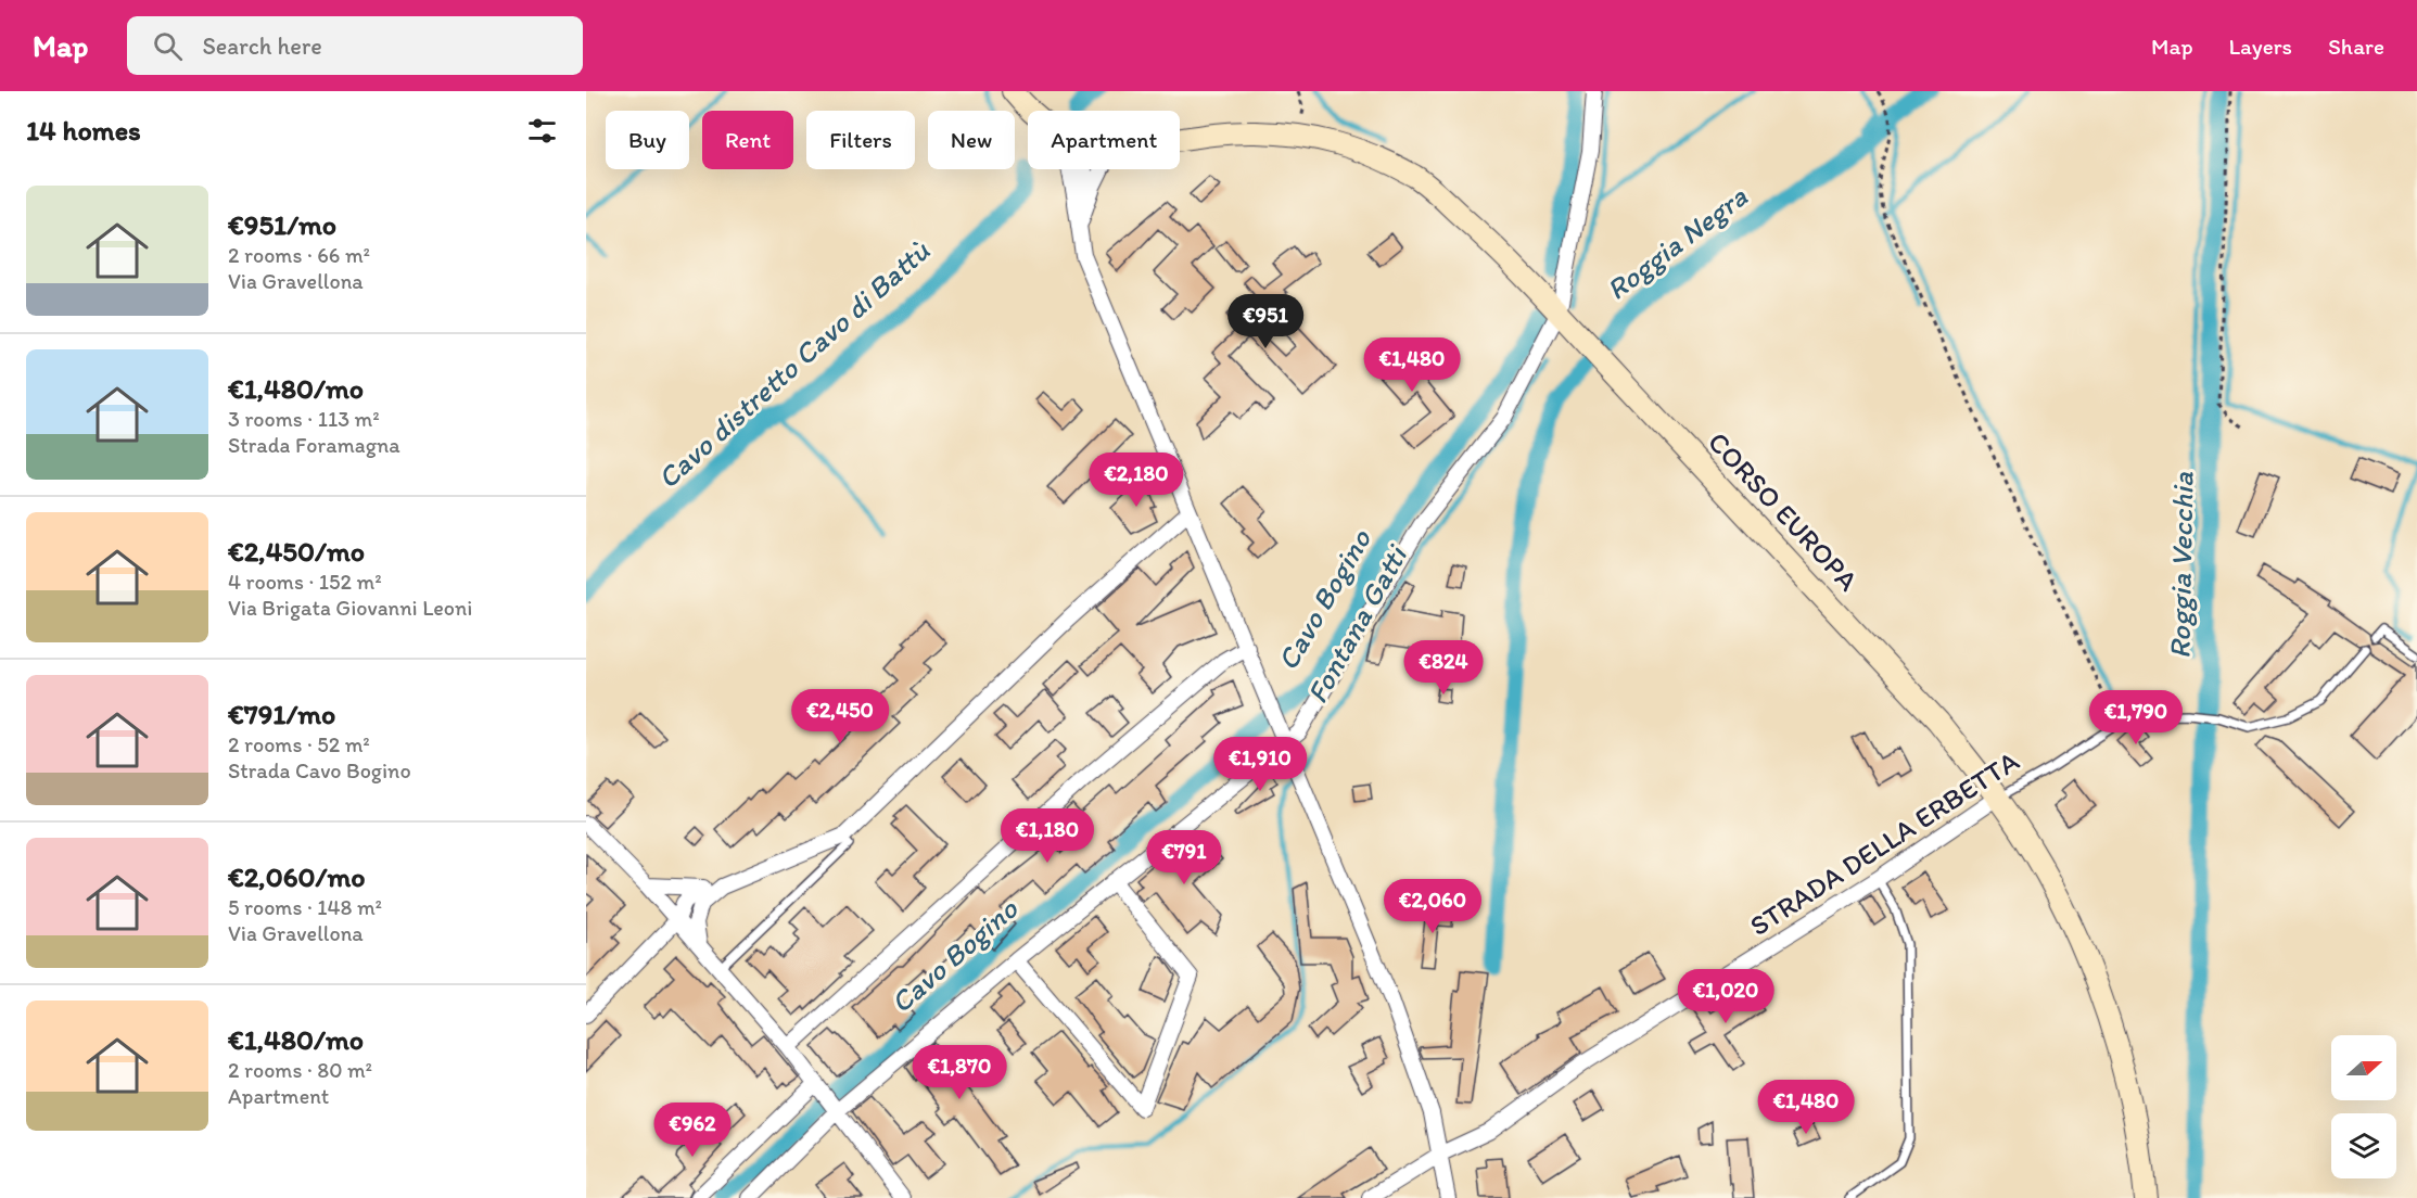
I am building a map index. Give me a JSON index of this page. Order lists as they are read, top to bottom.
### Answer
{
  "streets": {
    "main road": ["CORSO EUROPA"],
    "street": ["STRADA DELLA ERBETTA"]
  },
  "crossings": [
    ["CORSO EUROPA", "STRADA DELLA ERBETTA"]
  ],
  "water": [
    "Roggia Negra",
    "Cavo distretto Cavo di Battù",
    "Roggia Vecchia",
    "Cavo Bogino",
    "Fontana Gatti"
  ],
  "north": "right",
  "page": {
    "header": "Map",
    "search": "Search here",
    "nav": ["Map", "Layers", "Share"],
    "heading": "14 homes",
    "chip": [
      "Buy",
      "Rent",
      "Filters",
      "New",
      "Apartment"
    ],
    "list": [
      {
        "name": "€951/mo",
        "note": "2 rooms · 66 m² · Via Gravellona"
      },
      {
        "name": "€1,480/mo",
        "note": "3 rooms · 113 m² · Strada Foramagna"
      },
      {
        "name": "€2,450/mo",
        "note": "4 rooms · 152 m² · Via Brigata Giovanni Leoni"
      },
      {
        "name": "€791/mo",
        "note": "2 rooms · 52 m² · Strada Cavo Bogino"
      },
      {
        "name": "€2,060/mo",
        "note": "5 rooms · 148 m² · Via Gravellona"
      },
      {
        "name": "€1,480/mo",
        "note": "2 rooms · 80 m² · Apartment"
      }
    ],
    "price": [
      "€951",
      "€1,480",
      "€2,180",
      "€824",
      "€2,450",
      "€1,790",
      "€1,910",
      "€1,180",
      "€791",
      "€2,060",
      "€1,020",
      "€1,870",
      "€1,480",
      "€962"
    ]
  }
}
